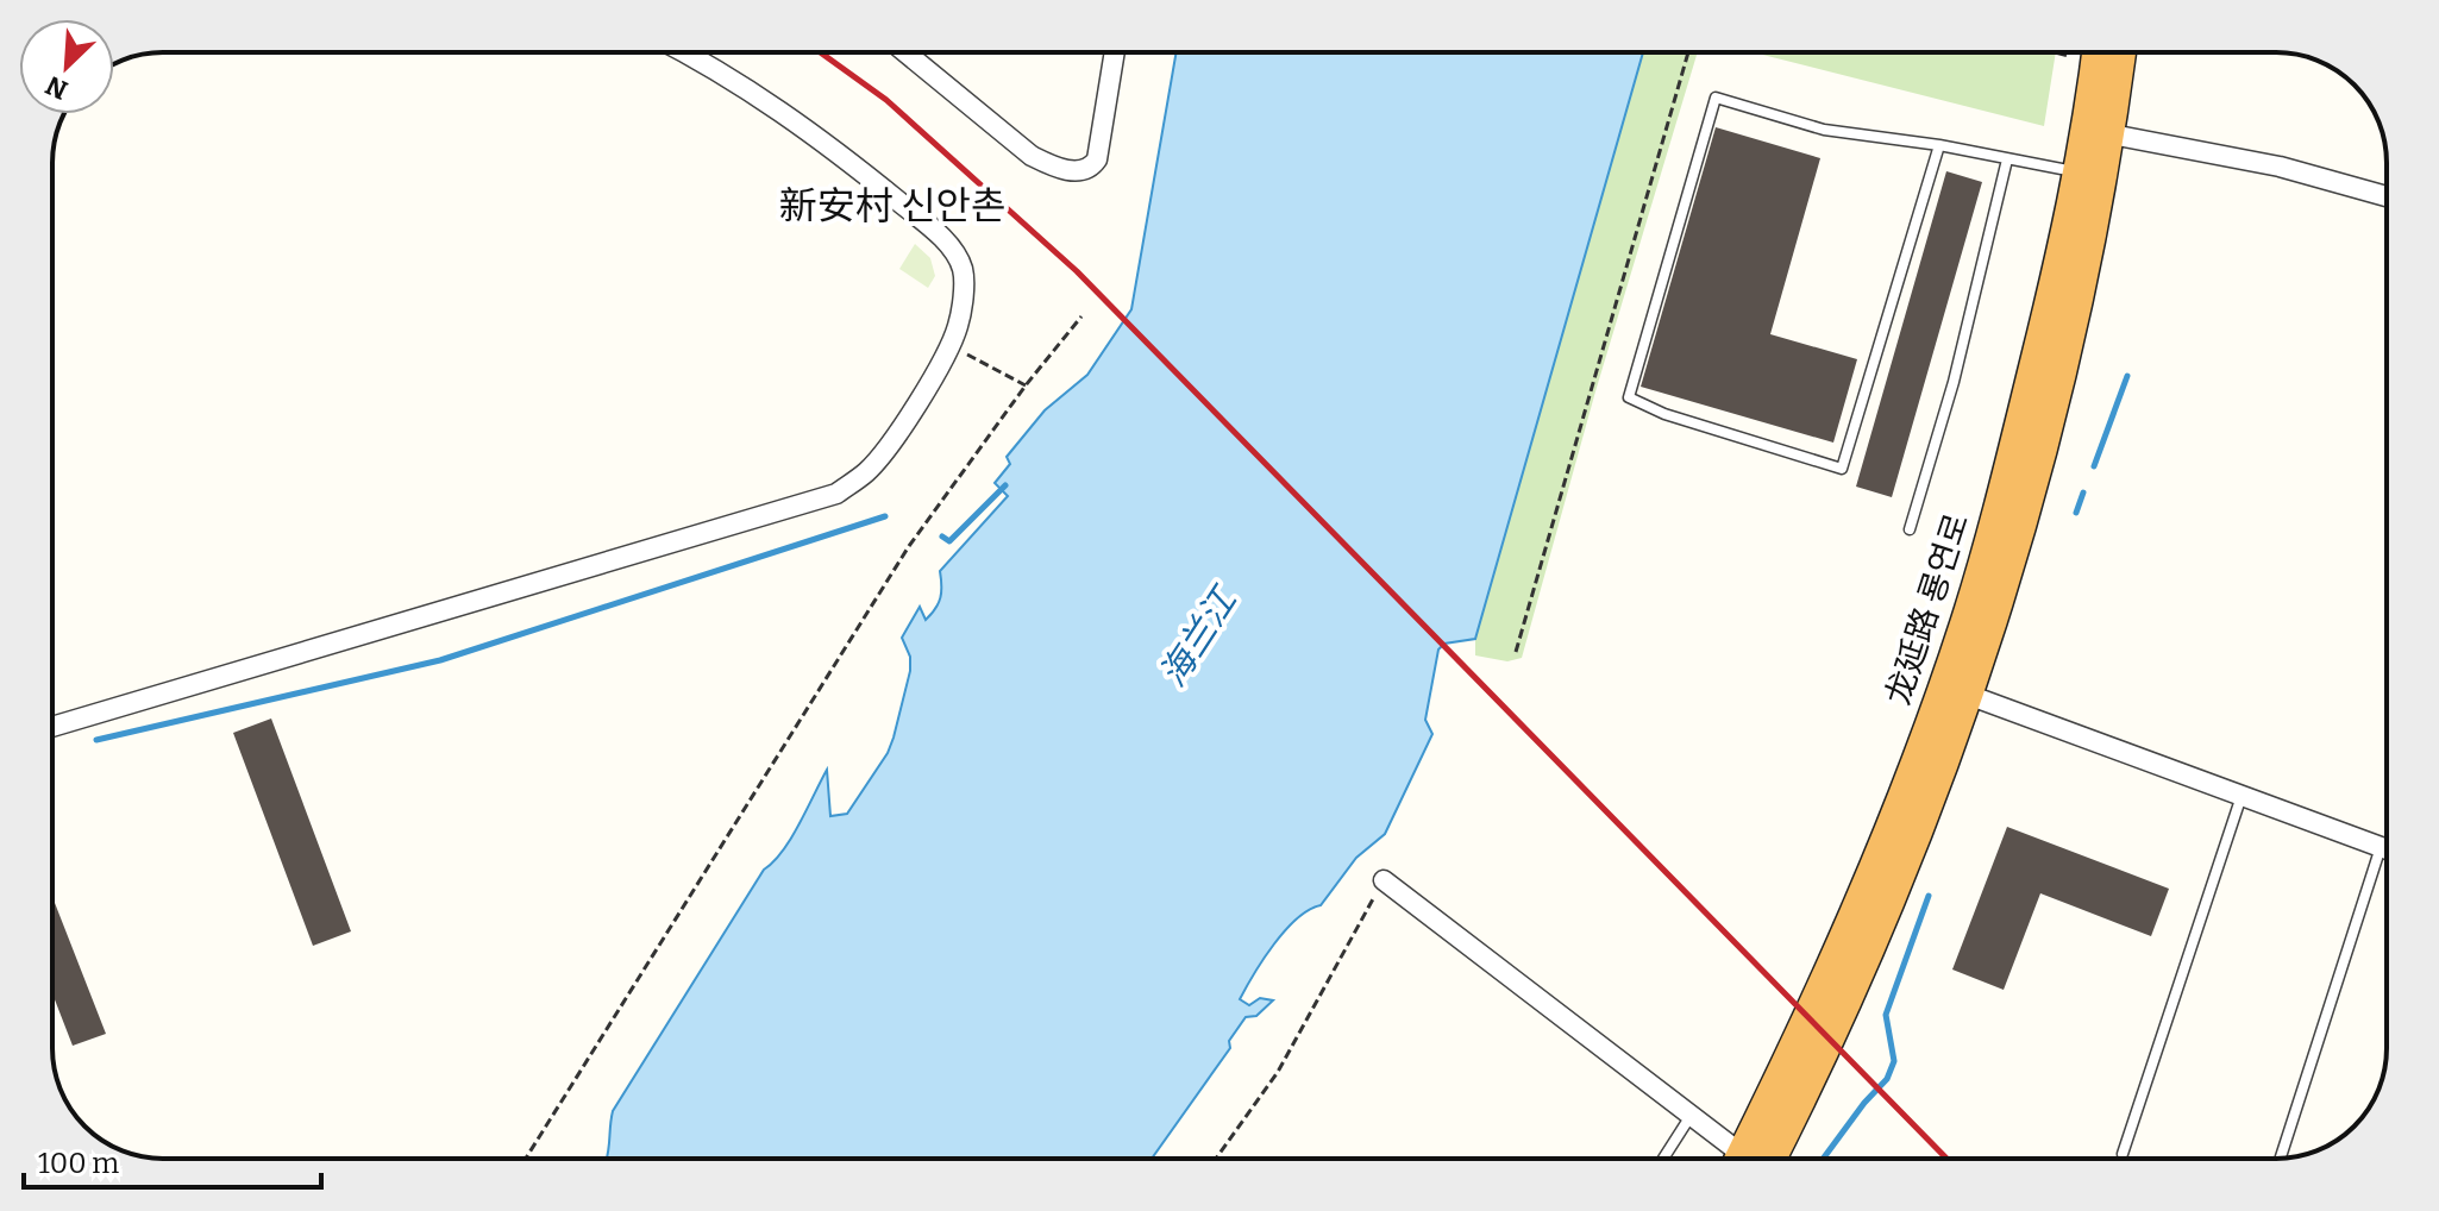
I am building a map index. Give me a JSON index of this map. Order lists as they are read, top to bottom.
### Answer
{
  "streets": {
    "highway": ["龙延路 룡연로"]
  },
  "districts": ["新安村 신안촌"],
  "water": ["海兰江"],
  "scale_bar": "100 m",
  "north": "bottom left"
}
